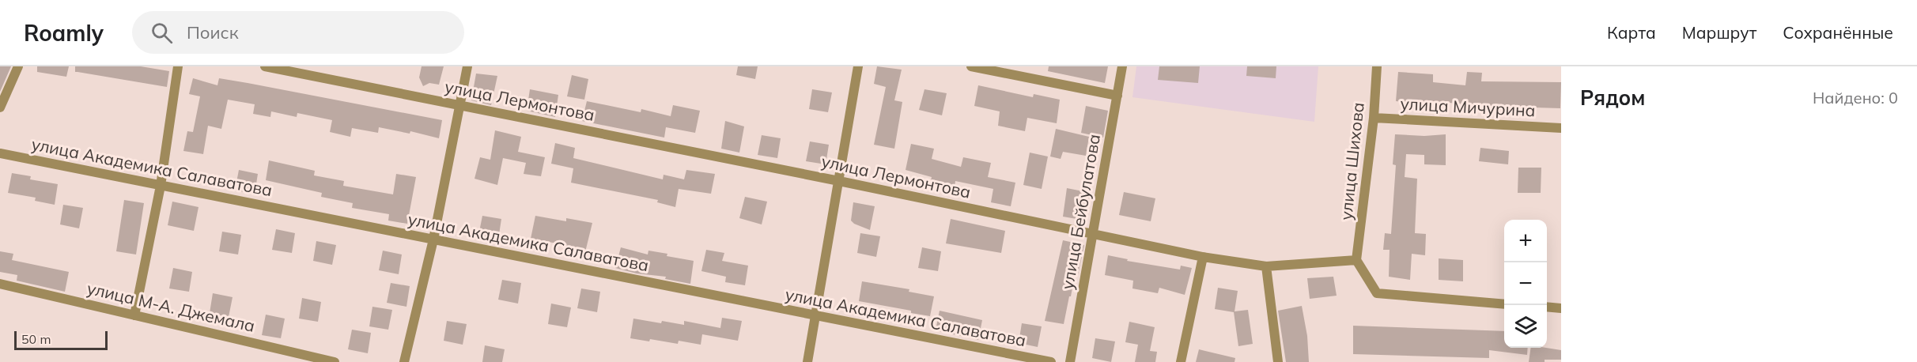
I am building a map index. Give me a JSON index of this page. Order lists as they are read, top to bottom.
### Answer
{
  "streets": {
    "street": [
      "улица Лермонтова",
      "улица Мичурина",
      "улица Шихова",
      "улица Академика Салаватова",
      "улица Бейбулатова",
      "улица М-А. Джемала"
    ]
  },
  "crossings": [
    ["улица Лермонтова", "улица Шихова"],
    ["улица Лермонтова", "улица Бейбулатова"],
    ["улица Мичурина", "улица Шихова"]
  ],
  "scale_bar": "50 m",
  "page": {
    "header": "Roamly",
    "search": "Поиск",
    "nav": ["Карта", "Маршрут", "Сохранённые"],
    "heading": ["Рядом", "Найдено: 0"],
    "map_buttons": ["+", "−"],
    "scale": "50 m"
  }
}
